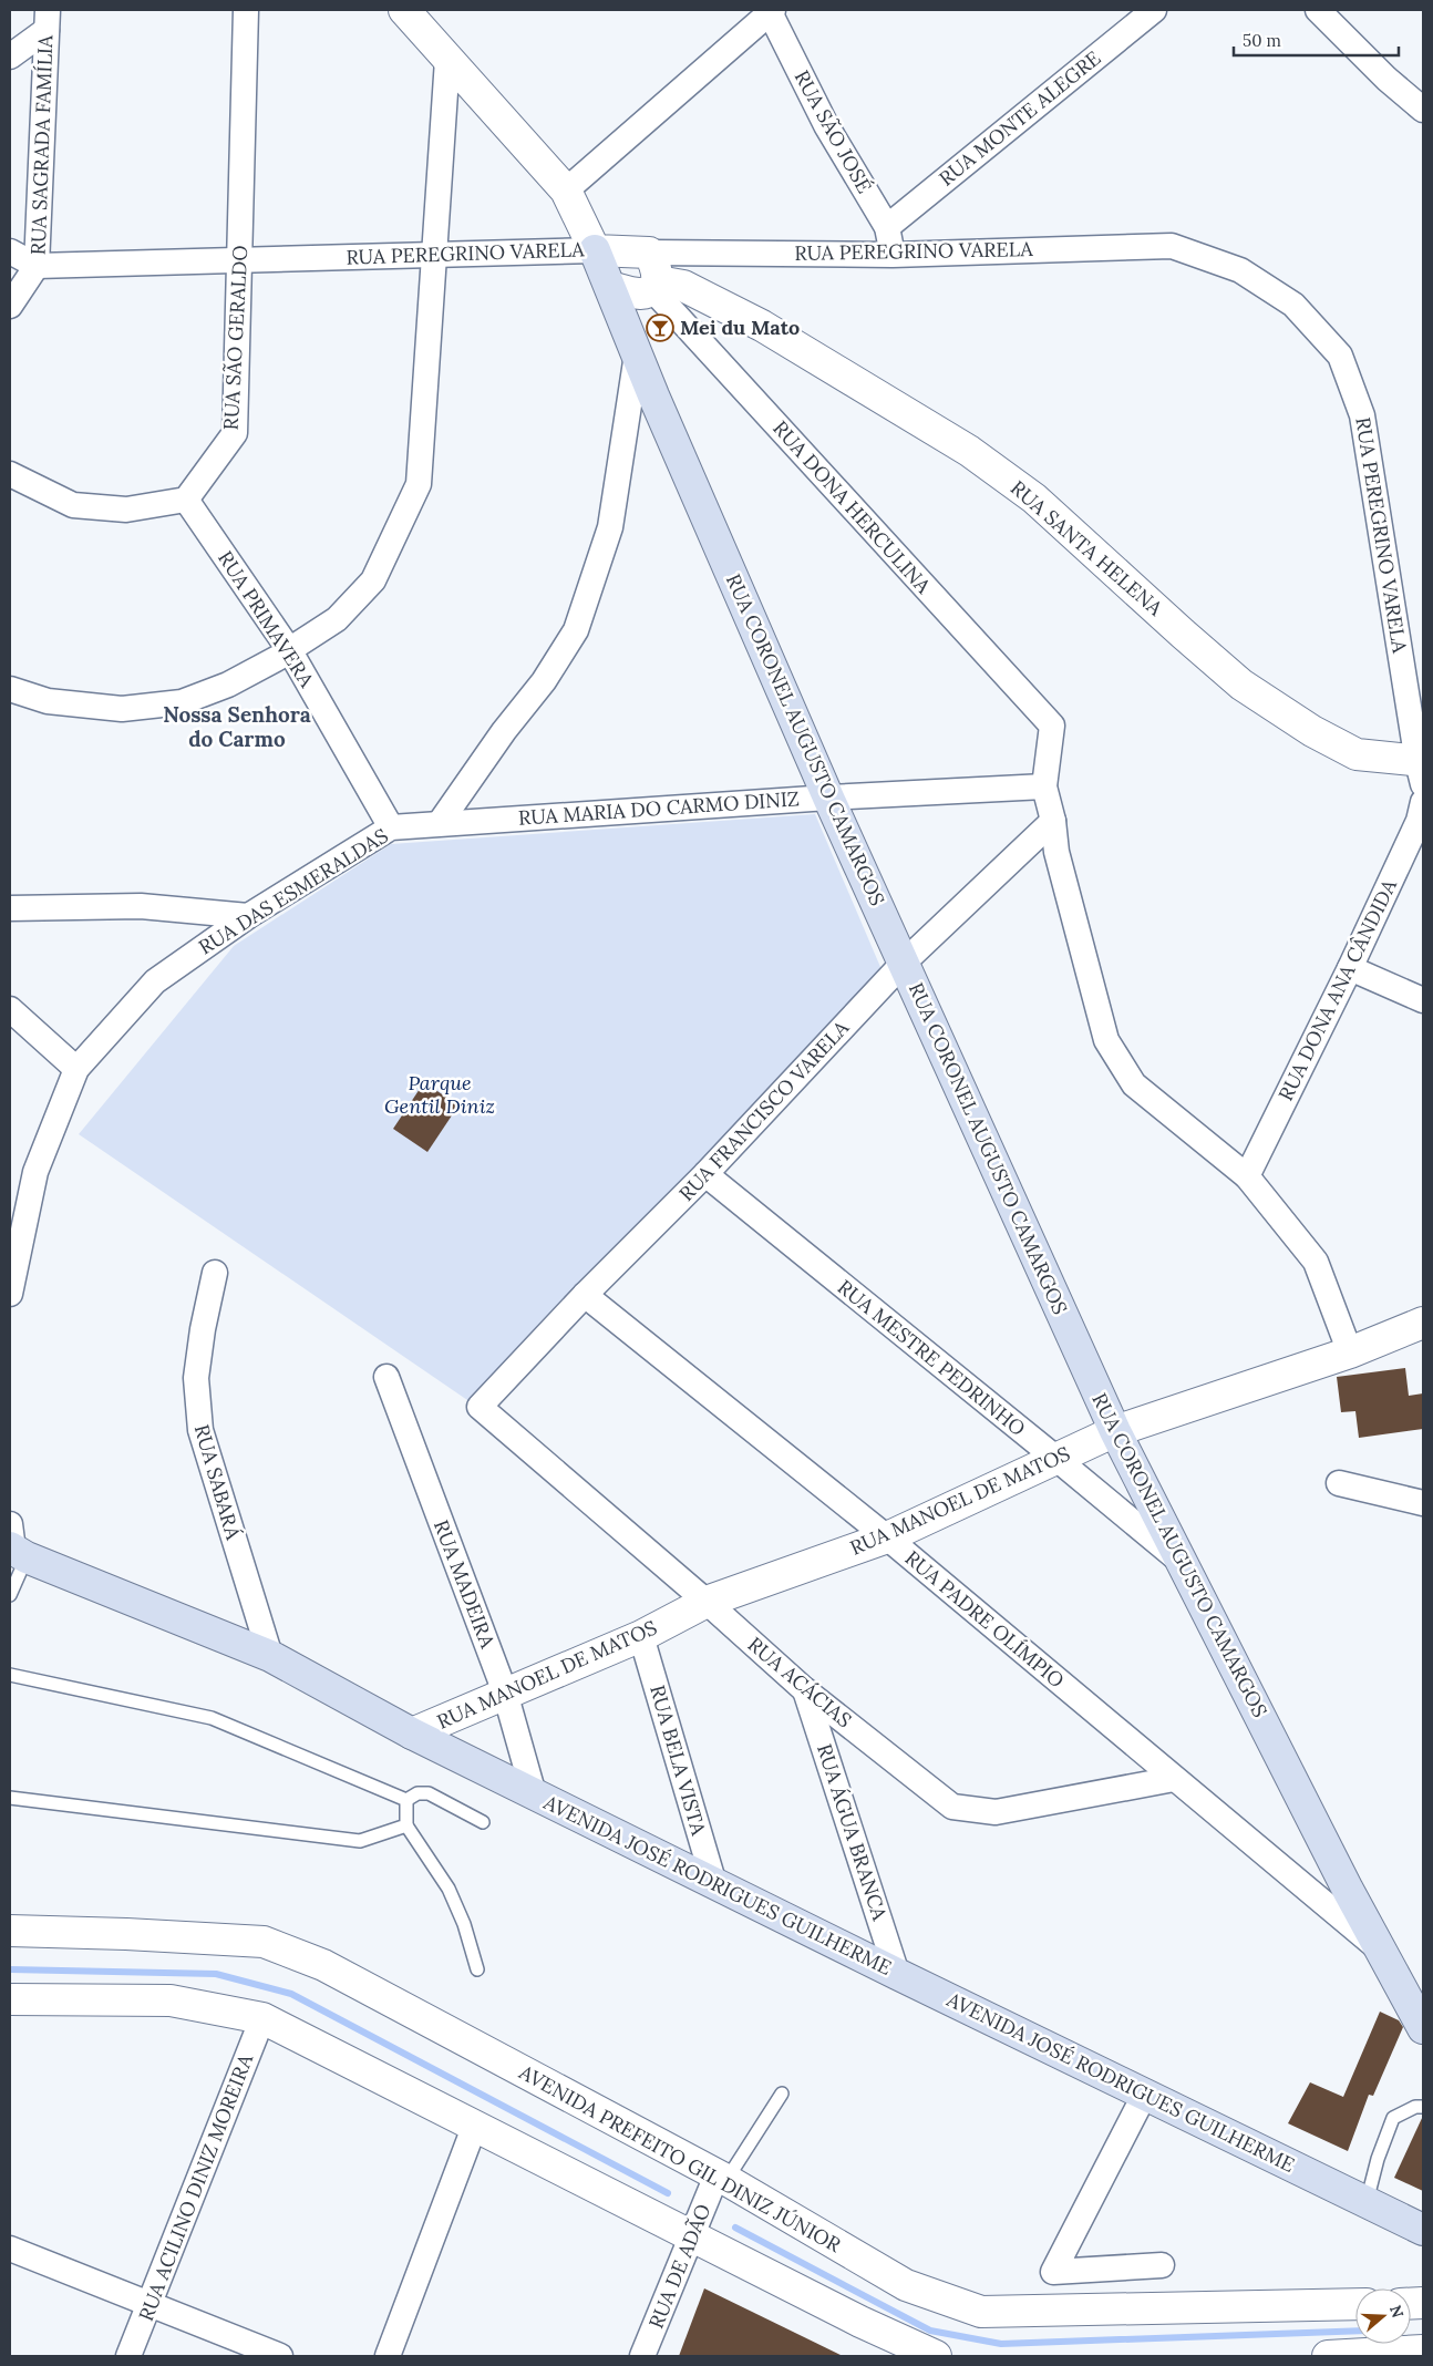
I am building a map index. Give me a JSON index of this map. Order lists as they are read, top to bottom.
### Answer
{
  "streets": {
    "main road": ["RUA CORONEL AUGUSTO CAMARGOS", "AVENIDA JOSÉ RODRIGUES GUILHERME"],
    "street": [
      "RUA MONTE ALEGRE",
      "RUA SÃO JOSÉ",
      "RUA SAGRADA FAMÍLIA",
      "RUA PEREGRINO VARELA",
      "RUA SÃO GERALDO",
      "RUA DONA HERCULINA",
      "RUA SANTA HELENA",
      "RUA PRIMAVERA",
      "RUA MARIA DO CARMO DINIZ",
      "RUA DAS ESMERALDAS",
      "RUA DONA ANA CÂNDIDA",
      "RUA FRANCISCO VARELA",
      "RUA MESTRE PEDRINHO",
      "RUA SABARÁ",
      "RUA MANOEL DE MATOS",
      "RUA MADEIRA",
      "RUA PADRE OLÍMPIO",
      "RUA ACÁCIAS",
      "RUA BELA VISTA",
      "RUA ÁGUA BRANCA",
      "AVENIDA PREFEITO GIL DINIZ JÚNIOR",
      "RUA ACILINO DINIZ MOREIRA",
      "RUA DE ADÃO"
    ]
  },
  "crossings": [
    ["RUA MONTE ALEGRE", "RUA SÃO JOSÉ"],
    ["RUA SÃO JOSÉ", "RUA PEREGRINO VARELA"],
    ["RUA SAGRADA FAMÍLIA", "RUA PEREGRINO VARELA"],
    ["RUA PEREGRINO VARELA", "RUA SÃO GERALDO"],
    ["RUA PEREGRINO VARELA", "RUA DONA HERCULINA"],
    ["RUA PEREGRINO VARELA", "RUA SANTA HELENA"],
    ["RUA PEREGRINO VARELA", "RUA CORONEL AUGUSTO CAMARGOS"],
    ["RUA SÃO GERALDO", "RUA PRIMAVERA"],
    ["RUA DONA HERCULINA", "RUA SANTA HELENA"],
    ["RUA DONA HERCULINA", "RUA CORONEL AUGUSTO CAMARGOS"],
    ["RUA DONA HERCULINA", "RUA MARIA DO CARMO DINIZ"],
    ["RUA SANTA HELENA", "RUA CORONEL AUGUSTO CAMARGOS"],
    ["RUA PRIMAVERA", "RUA DAS ESMERALDAS"],
    ["RUA CORONEL AUGUSTO CAMARGOS", "RUA MARIA DO CARMO DINIZ"],
    ["RUA CORONEL AUGUSTO CAMARGOS", "RUA FRANCISCO VARELA"],
    ["RUA CORONEL AUGUSTO CAMARGOS", "RUA MESTRE PEDRINHO"],
    ["RUA CORONEL AUGUSTO CAMARGOS", "RUA MANOEL DE MATOS"],
    ["RUA CORONEL AUGUSTO CAMARGOS", "RUA PADRE OLÍMPIO"],
    ["RUA MARIA DO CARMO DINIZ", "RUA DAS ESMERALDAS"],
    ["RUA FRANCISCO VARELA", "RUA MESTRE PEDRINHO"],
    ["RUA FRANCISCO VARELA", "RUA PADRE OLÍMPIO"],
    ["RUA FRANCISCO VARELA", "RUA ACÁCIAS"],
    ["RUA MESTRE PEDRINHO", "RUA MANOEL DE MATOS"],
    ["RUA SABARÁ", "AVENIDA JOSÉ RODRIGUES GUILHERME"],
    ["RUA MANOEL DE MATOS", "RUA MADEIRA"],
    ["RUA MANOEL DE MATOS", "RUA PADRE OLÍMPIO"],
    ["RUA MANOEL DE MATOS", "RUA ACÁCIAS"],
    ["RUA MANOEL DE MATOS", "RUA BELA VISTA"],
    ["RUA MANOEL DE MATOS", "AVENIDA JOSÉ RODRIGUES GUILHERME"],
    ["RUA MADEIRA", "AVENIDA JOSÉ RODRIGUES GUILHERME"],
    ["RUA PADRE OLÍMPIO", "RUA ACÁCIAS"],
    ["RUA ACÁCIAS", "RUA ÁGUA BRANCA"],
    ["RUA BELA VISTA", "AVENIDA JOSÉ RODRIGUES GUILHERME"],
    ["RUA ÁGUA BRANCA", "AVENIDA JOSÉ RODRIGUES GUILHERME"],
    ["AVENIDA PREFEITO GIL DINIZ JÚNIOR", "RUA DE ADÃO"]
  ],
  "districts": ["Nossa Senhora do Carmo"],
  "parks": ["Parque Gentil Diniz"],
  "places": {
    "bar": ["Mei du Mato"]
  },
  "scale_bar": "50 m",
  "north": "right"
}
